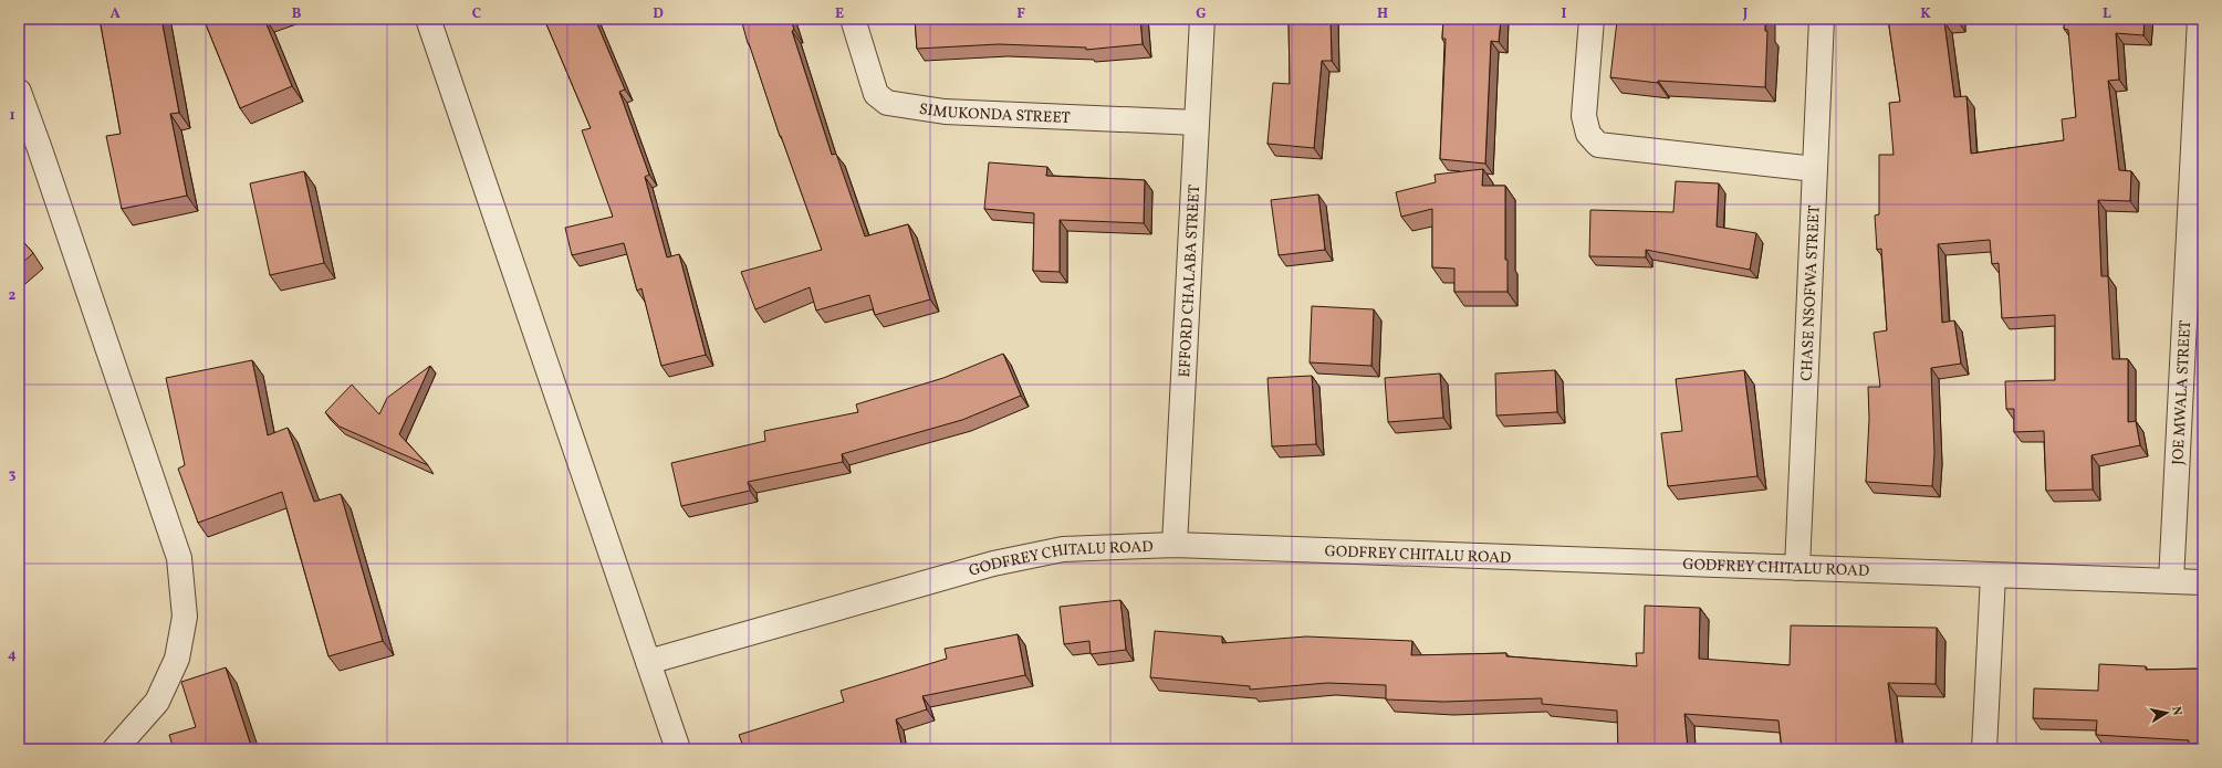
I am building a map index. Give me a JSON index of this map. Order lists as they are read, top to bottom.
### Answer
{
  "streets": {
    "street": [
      "SIMUKONDA STREET",
      "EFFORD CHALABA STREET",
      "CHASE NSOFWA STREET",
      "JOE MWALA STREET",
      "GODFREY CHITALU ROAD"
    ]
  },
  "crossings": [
    ["SIMUKONDA STREET", "EFFORD CHALABA STREET"],
    ["EFFORD CHALABA STREET", "GODFREY CHITALU ROAD"],
    ["CHASE NSOFWA STREET", "GODFREY CHITALU ROAD"],
    ["JOE MWALA STREET", "GODFREY CHITALU ROAD"]
  ],
  "north": "right",
  "grid": {
    "columns": [
      "A",
      "B",
      "C",
      "D",
      "E",
      "F",
      "G",
      "H",
      "I",
      "J",
      "K",
      "L"
    ],
    "rows": [
      "1",
      "2",
      "3",
      "4"
    ]
  }
}
